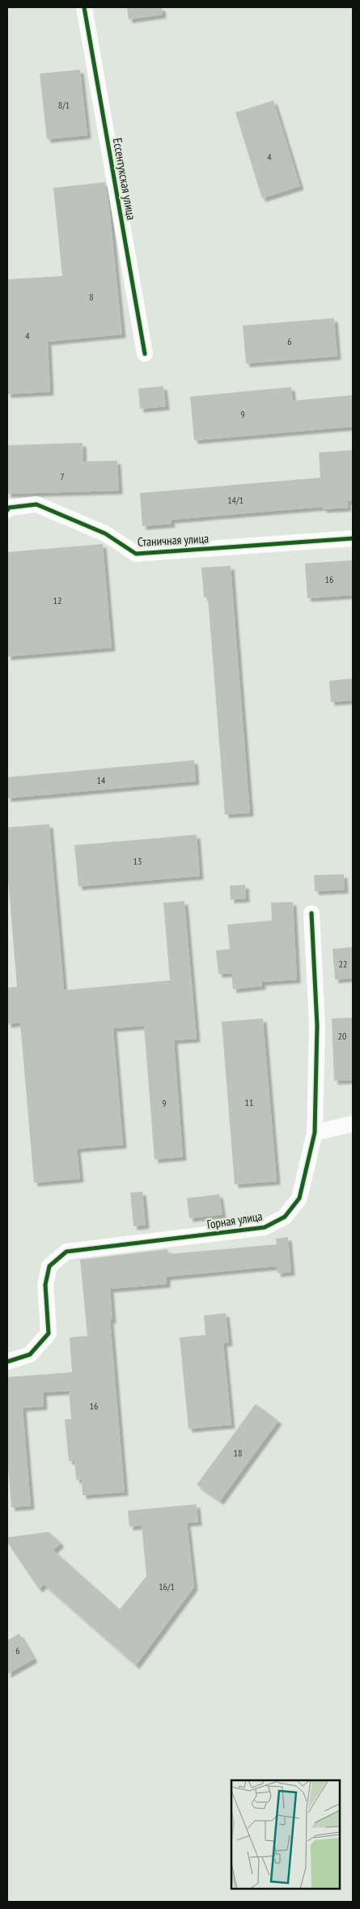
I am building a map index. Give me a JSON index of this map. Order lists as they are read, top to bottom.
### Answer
{
  "streets": {
    "street": ["Ессентукская улица", "Станичная улица", "Горная улица"]
  },
  "house_numbers": [
    "8/1",
    "4",
    "8",
    "4",
    "6",
    "9",
    "7",
    "14/1",
    "16",
    "12",
    "14",
    "13",
    "22",
    "20",
    "11",
    "9",
    "16",
    "18",
    "16/1",
    "6"
  ]
}
